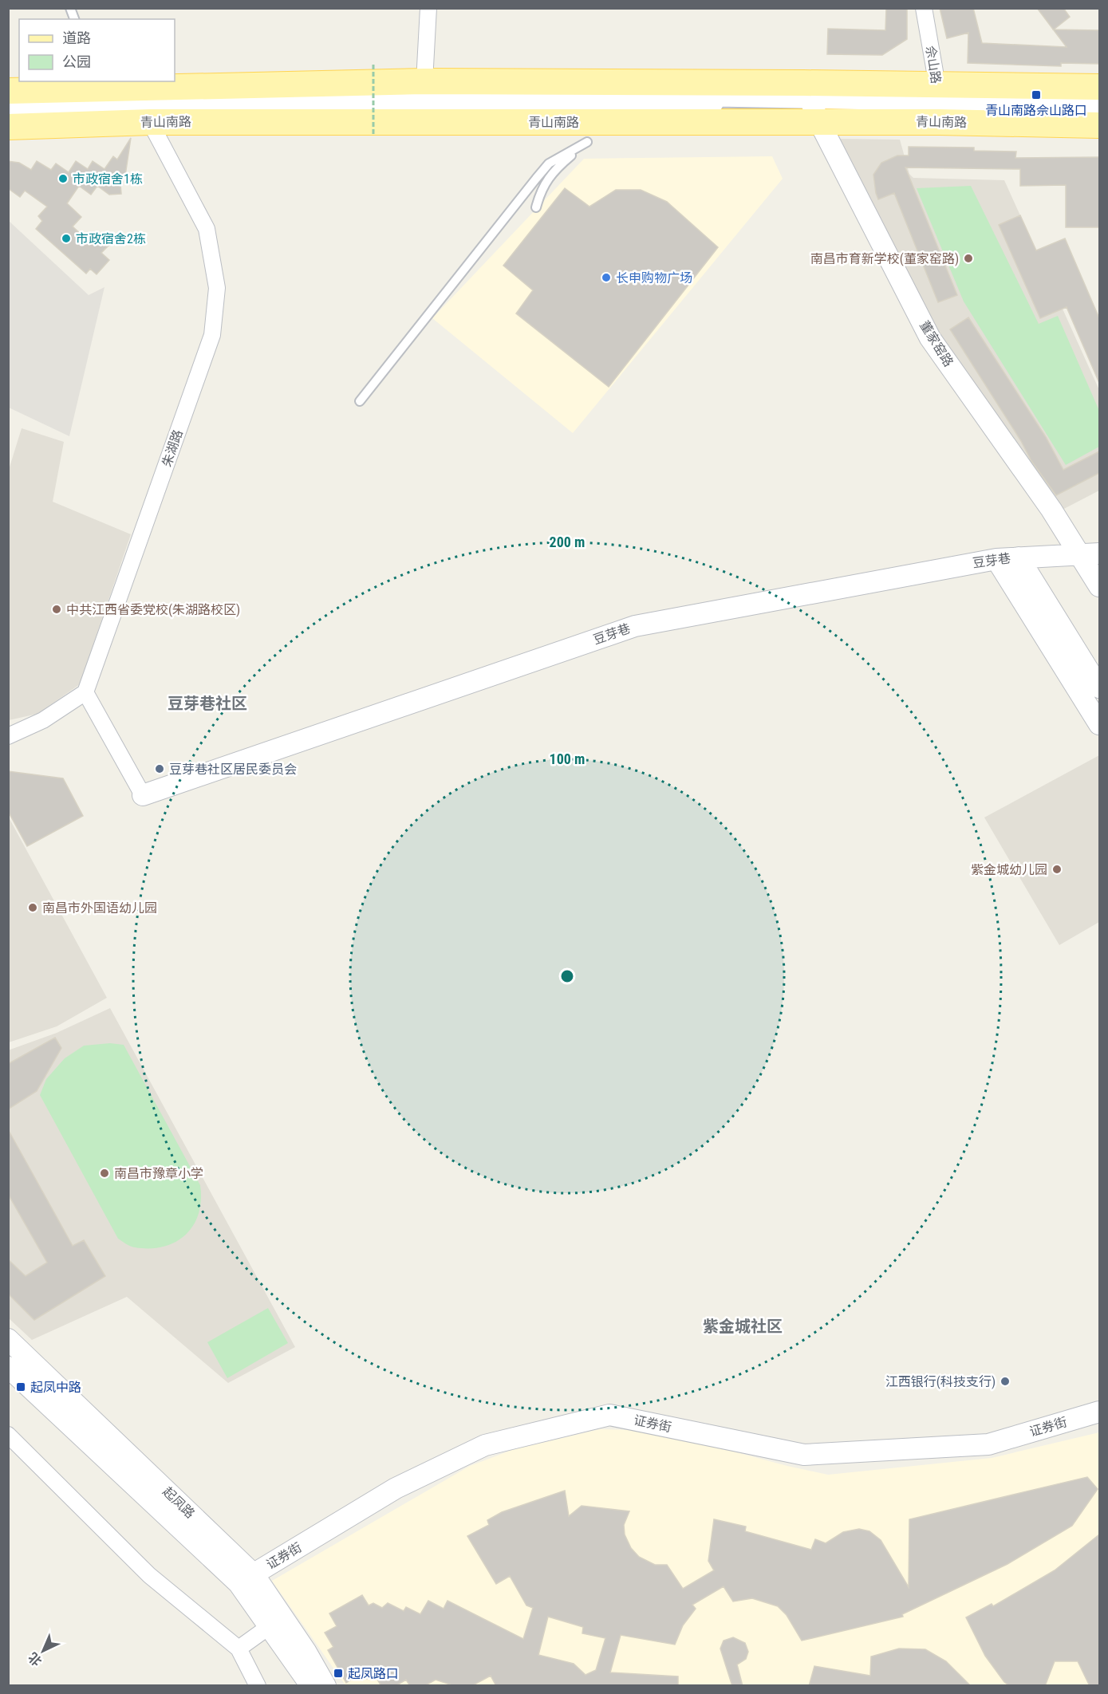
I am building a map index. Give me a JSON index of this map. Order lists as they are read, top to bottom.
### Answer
{
  "streets": {
    "main road": ["青山南路"],
    "street": [
      "佘山路",
      "董家窑路",
      "朱湖路",
      "豆芽巷",
      "证券街",
      "起凤路"
    ]
  },
  "crossings": [
    ["佘山路", "青山南路"],
    ["青山南路", "董家窑路"],
    ["青山南路", "朱湖路"],
    ["董家窑路", "豆芽巷"],
    ["证券街", "起凤路"]
  ],
  "districts": ["豆芽巷社区", "紫金城社区"],
  "places": {
    "transit": ["青山南路佘山路口", "起凤中路", "起凤路口"],
    "other": [
      "市政宿舍1栋",
      "市政宿舍2栋",
      "南昌市育新学校(董家窑路)",
      "长申购物广场",
      "中共江西省委党校(朱湖路校区)",
      "豆芽巷社区居民委员会",
      "紫金城幼儿园",
      "南昌市外国语幼儿园",
      "南昌市豫章小学",
      "江西银行(科技支行)"
    ]
  },
  "legend": ["道路", "公园"],
  "north": "bottom left",
  "rings": ["200 m", "100 m"]
}
